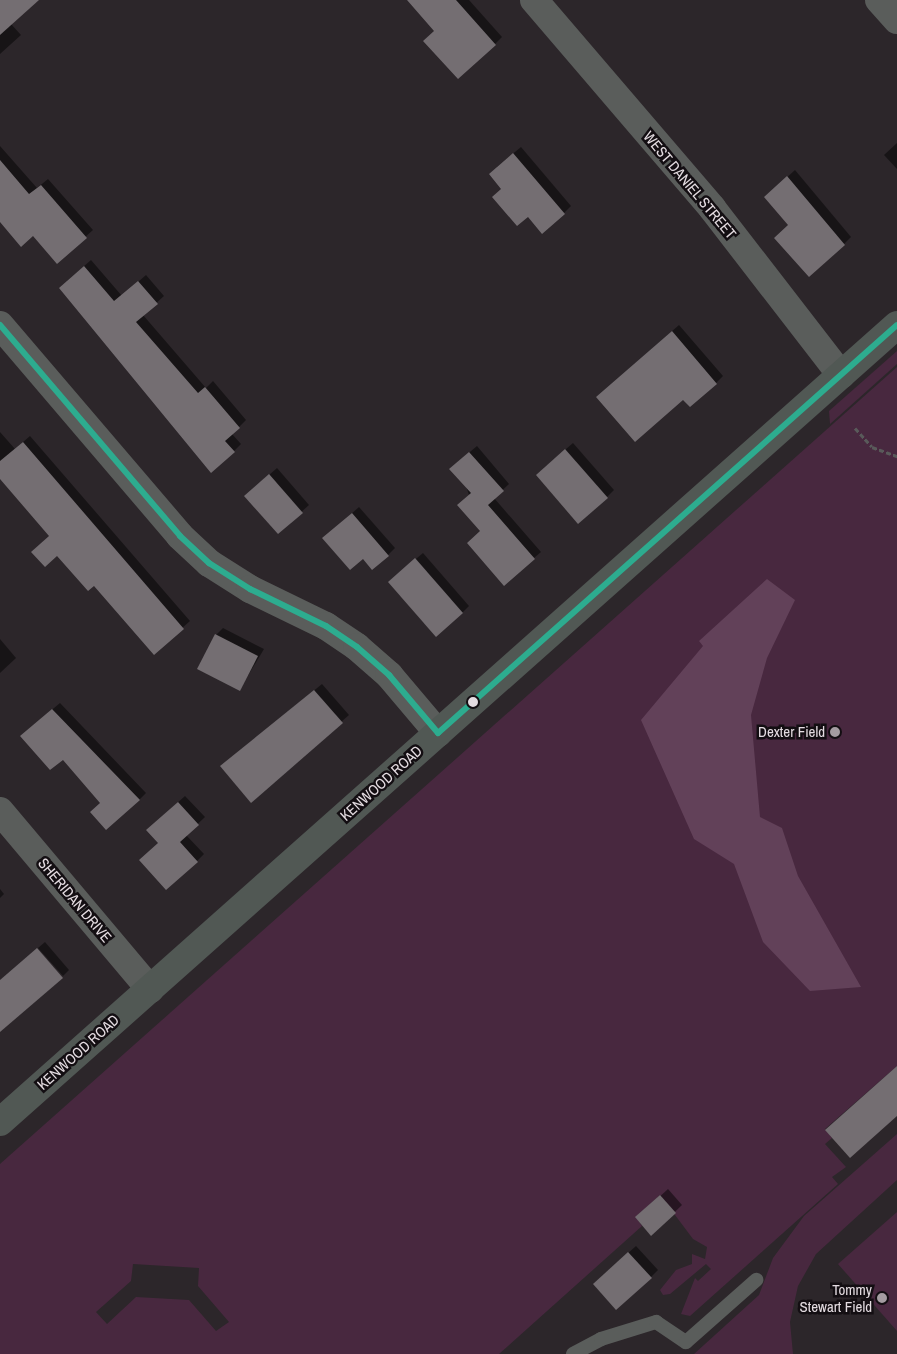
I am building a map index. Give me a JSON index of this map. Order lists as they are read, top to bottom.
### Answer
{
  "streets": {
    "street": ["WEST DANIEL STREET", "KENWOOD ROAD", "SHERIDAN DRIVE"]
  },
  "crossings": [
    ["WEST DANIEL STREET", "KENWOOD ROAD"],
    ["KENWOOD ROAD", "SHERIDAN DRIVE"]
  ],
  "places": ["Dexter Field", "Tommy Stewart Field"]
}
